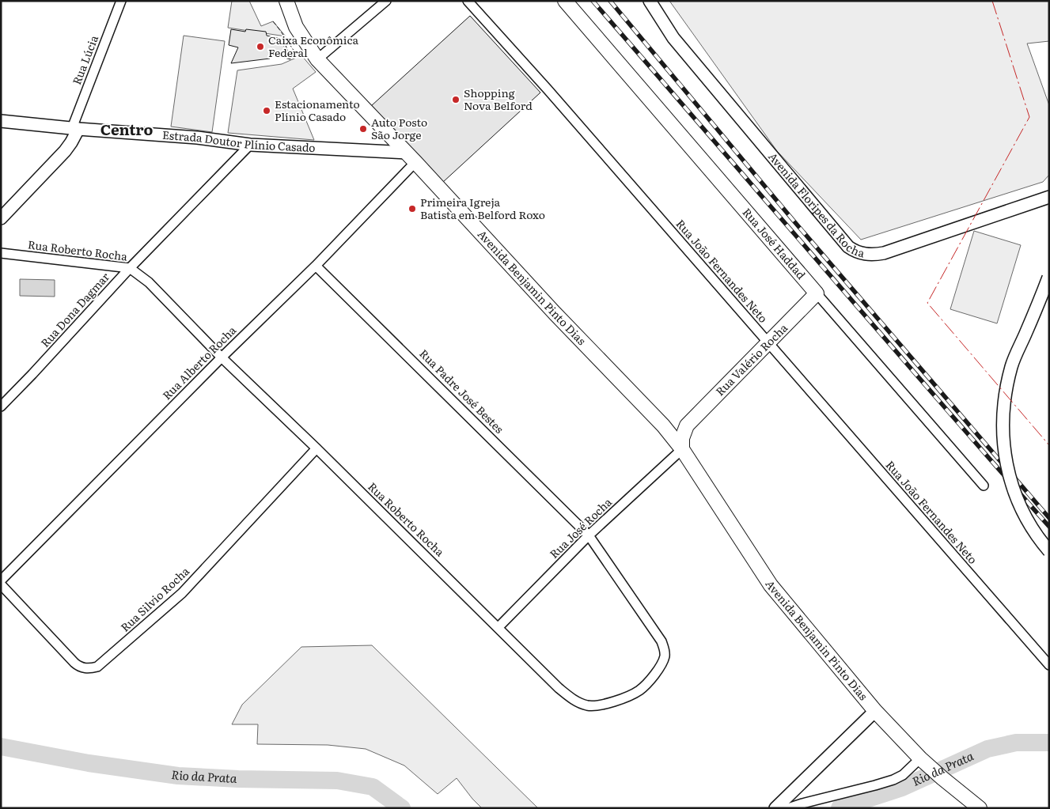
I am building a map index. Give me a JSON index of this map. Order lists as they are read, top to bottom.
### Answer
{
  "streets": {
    "main road": ["Rua José Haddad", "Avenida Benjamin Pinto Dias", "Rua Valério Rocha"],
    "street": [
      "Rua Lúcia",
      "Estrada Doutor Plínio Casado",
      "Avenida Floripes da Rocha",
      "Rua Roberto Rocha",
      "Rua João Fernandes Neto",
      "Rua Dona Dagmar",
      "Rua Alberto Rocha",
      "Rua Padre José Bestes",
      "Rua José Rocha",
      "Rua Silvio Rocha"
    ]
  },
  "crossings": [
    ["Rua Lúcia", "Estrada Doutor Plínio Casado"],
    ["Estrada Doutor Plínio Casado", "Avenida Benjamin Pinto Dias"],
    ["Estrada Doutor Plínio Casado", "Rua Dona Dagmar"],
    ["Estrada Doutor Plínio Casado", "Rua Alberto Rocha"],
    ["Rua José Haddad", "Rua Valério Rocha"],
    ["Rua Roberto Rocha", "Rua Dona Dagmar"],
    ["Rua Roberto Rocha", "Rua Alberto Rocha"],
    ["Rua Roberto Rocha", "Rua Padre José Bestes"],
    ["Rua Roberto Rocha", "Rua José Rocha"],
    ["Rua Roberto Rocha", "Rua Silvio Rocha"],
    ["Rua João Fernandes Neto", "Rua Valério Rocha"],
    ["Avenida Benjamin Pinto Dias", "Rua Alberto Rocha"],
    ["Avenida Benjamin Pinto Dias", "Rua José Rocha"],
    ["Rua Alberto Rocha", "Rua Padre José Bestes"],
    ["Rua Padre José Bestes", "Rua José Rocha"]
  ],
  "districts": ["Centro"],
  "water": ["Rio da Prata"],
  "places": [
    "Caixa Econômica Federal",
    "Shopping Nova Belford",
    "Estacionamento Plínio Casado",
    "Auto Posto São Jorge",
    "Primeira Igreja Batista em Belford Roxo"
  ]
}
